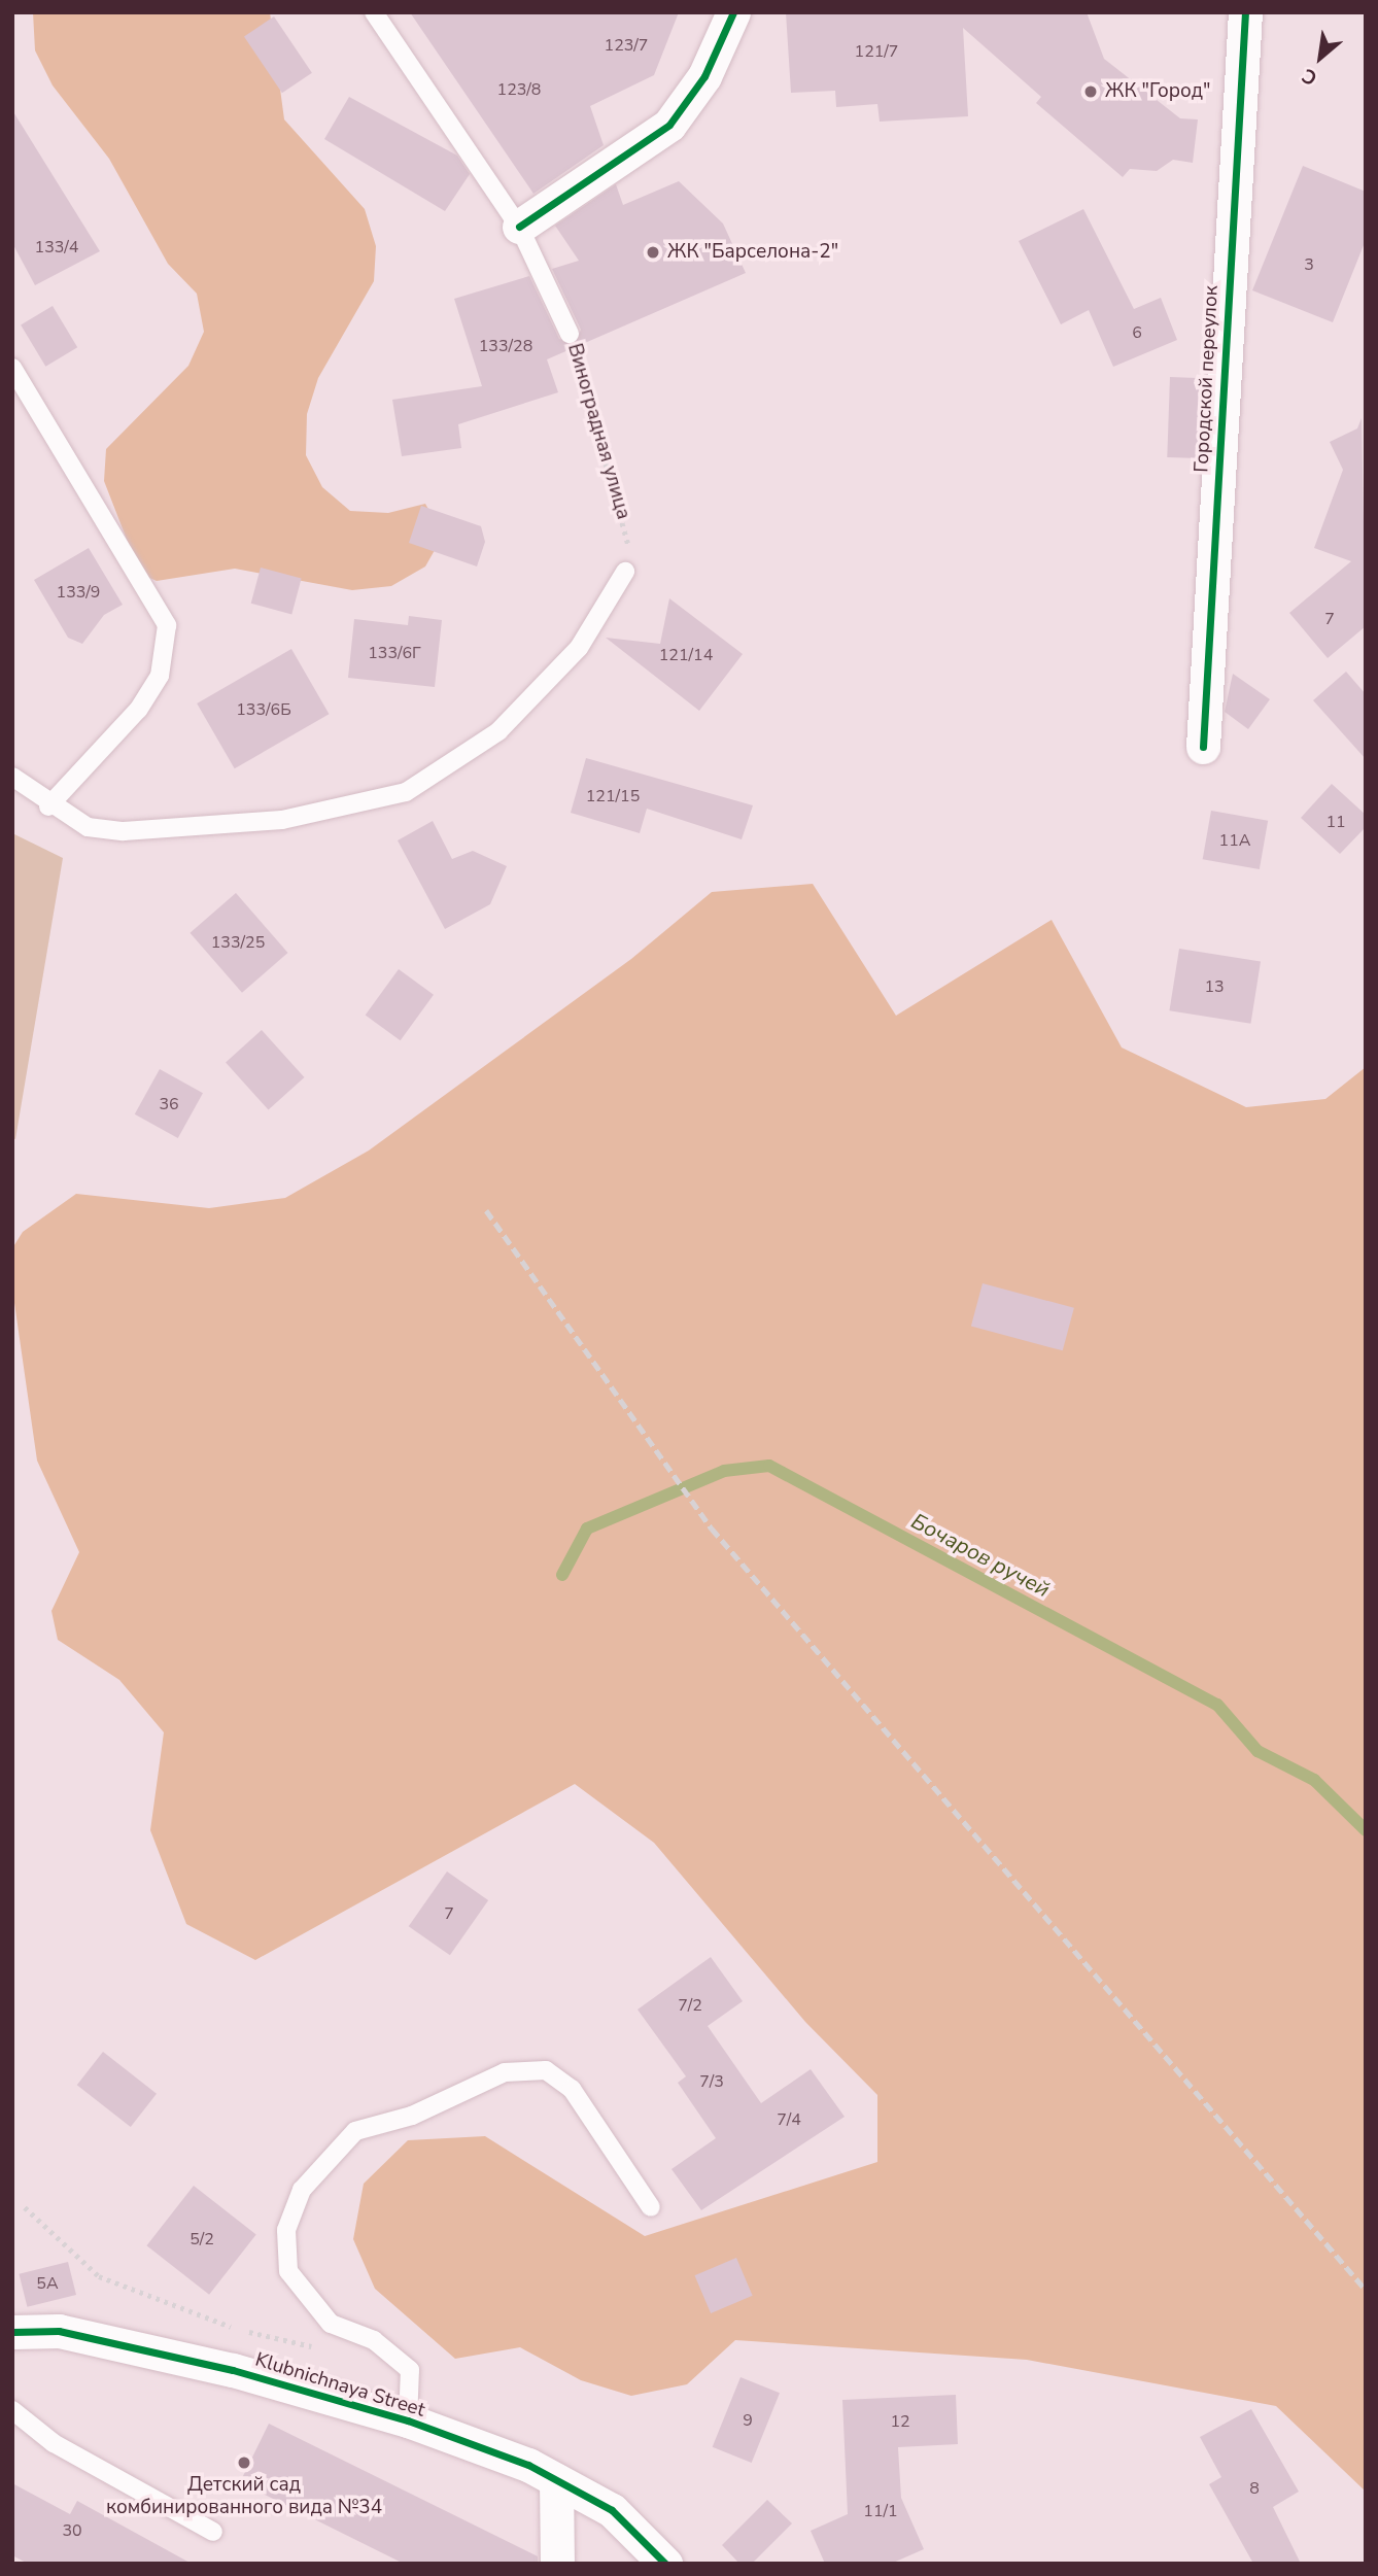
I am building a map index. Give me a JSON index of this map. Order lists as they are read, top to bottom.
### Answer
{
  "streets": {
    "street": ["Городской переулок", "Klubnichnaya Street"],
    "lane": ["Виноградная улица"]
  },
  "water": ["Бочаров ручей"],
  "places": ["ЖК \"Город\"", "ЖК \"Барселона-2\"", "Детский сад комбинированного вида №34"],
  "house_numbers": [
    "123/7",
    "121/7",
    "123/8",
    "133/4",
    "3",
    "6",
    "133/28",
    "133/9",
    "7",
    "133/6Г",
    "121/14",
    "133/6Б",
    "121/15",
    "11",
    "11А",
    "133/25",
    "13",
    "36",
    "7",
    "7/2",
    "7/3",
    "7/4",
    "5/2",
    "5А",
    "9",
    "12",
    "8",
    "11/1",
    "30"
  ],
  "north": "bottom left"
}
